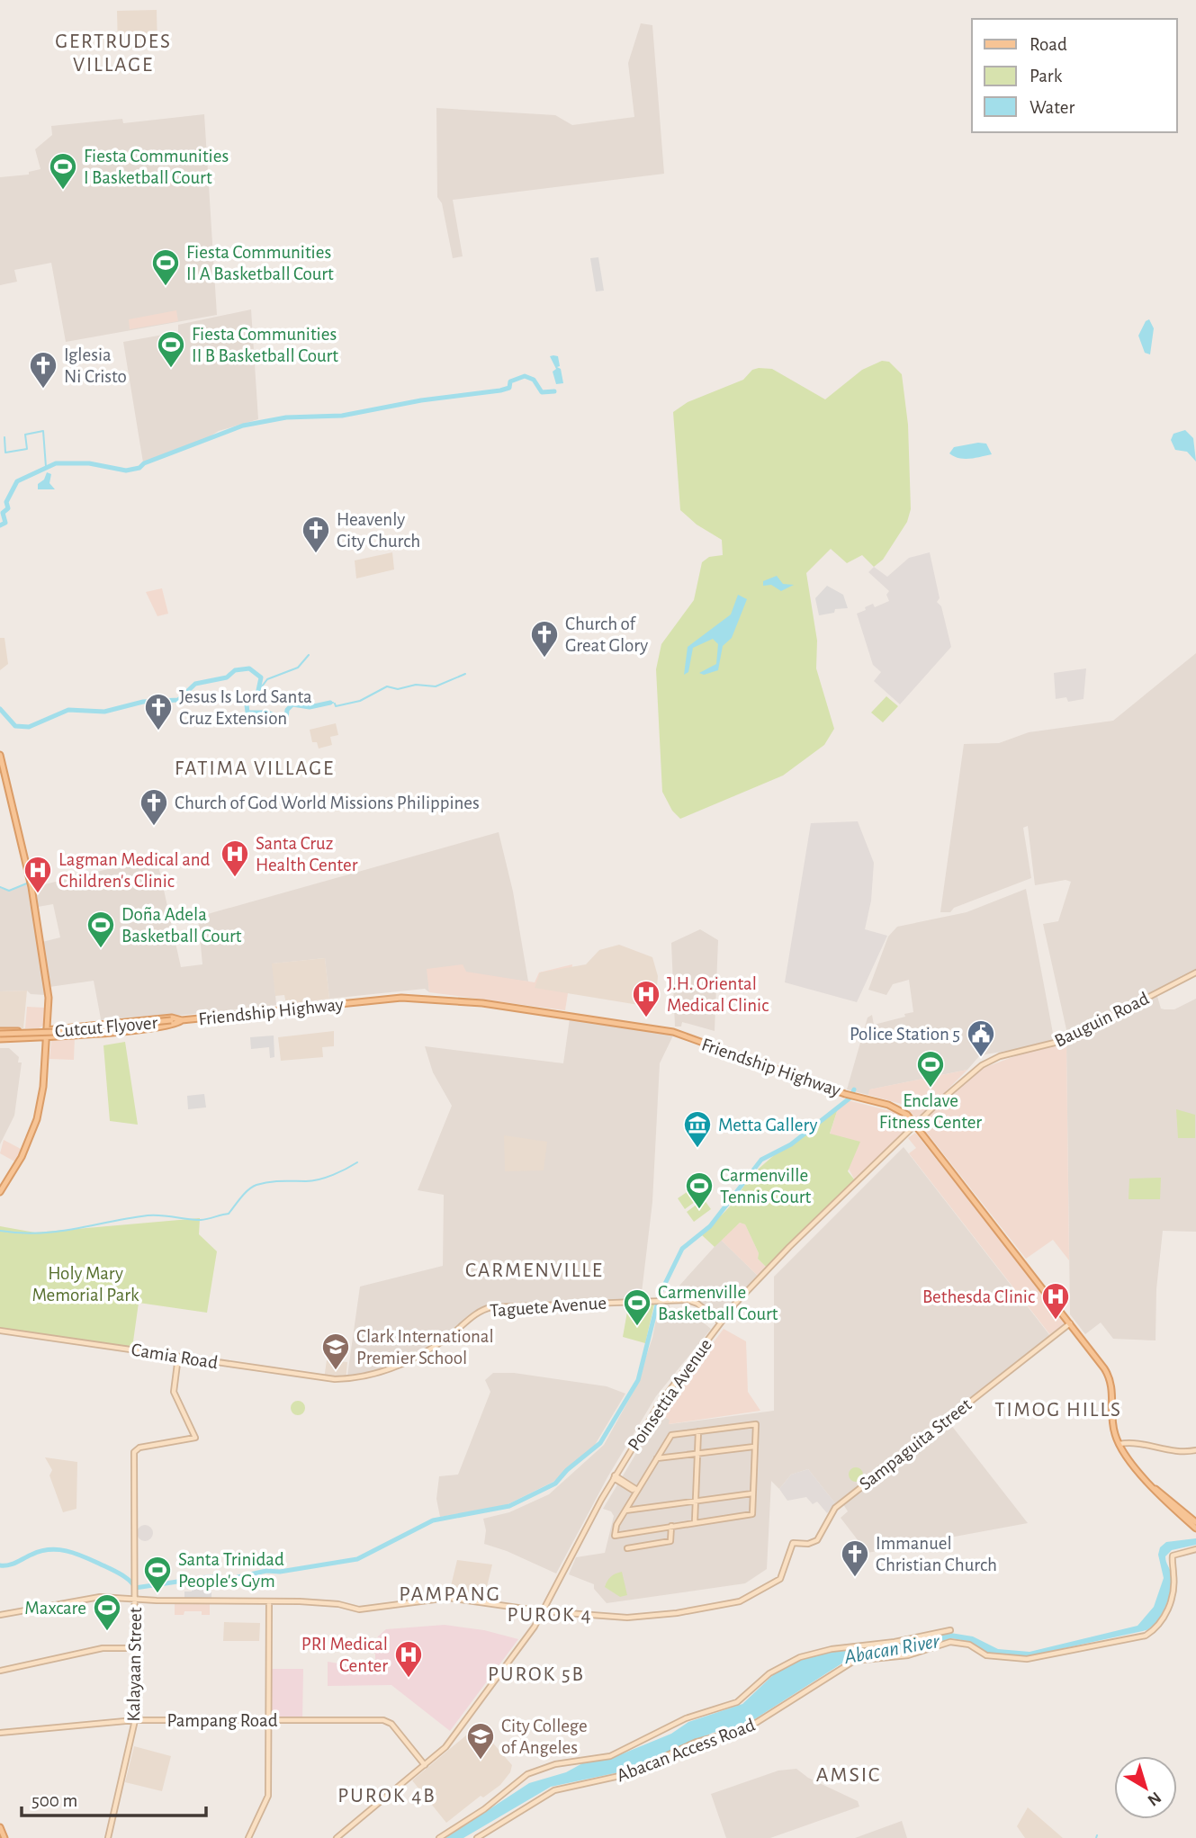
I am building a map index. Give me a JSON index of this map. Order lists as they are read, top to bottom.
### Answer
{
  "streets": {
    "main road": ["Friendship Highway", "Cutcut Flyover"],
    "street": [
      "Bauguin Road",
      "Taguete Avenue",
      "Camia Road",
      "Poinsettia Avenue",
      "Sampaguita Street",
      "Kalayaan Street",
      "Pampang Road",
      "Abacan Access Road"
    ]
  },
  "crossings": [
    ["Friendship Highway", "Bauguin Road"],
    ["Friendship Highway", "Cutcut Flyover"],
    ["Friendship Highway", "Poinsettia Avenue"],
    ["Friendship Highway", "Sampaguita Street"],
    ["Bauguin Road", "Poinsettia Avenue"],
    ["Taguete Avenue", "Camia Road"],
    ["Taguete Avenue", "Poinsettia Avenue"],
    ["Camia Road", "Kalayaan Street"],
    ["Poinsettia Avenue", "Sampaguita Street"],
    ["Poinsettia Avenue", "Pampang Road"],
    ["Kalayaan Street", "Pampang Road"]
  ],
  "districts": [
    "GERTRUDES VILLAGE",
    "FATIMA VILLAGE",
    "CARMENVILLE",
    "TIMOG HILLS",
    "PAMPANG",
    "PUROK 4",
    "PUROK 5B",
    "AMSIC",
    "PUROK 4B"
  ],
  "water": ["Abacan River"],
  "parks": ["Holy Mary Memorial Park"],
  "places": {
    "sports": [
      "Fiesta Communities I Basketball Court",
      "Fiesta Communities II A Basketball Court",
      "Fiesta Communities II B Basketball Court",
      "Doña Adela Basketball Court",
      "Enclave Fitness Center",
      "Carmenville Tennis Court",
      "Carmenville Basketball Court",
      "Santa Trinidad People's Gym",
      "Maxcare"
    ],
    "church": [
      "Iglesia Ni Cristo",
      "Heavenly City Church",
      "Church of Great Glory",
      "Jesus Is Lord Santa Cruz Extension",
      "Church of God World Missions Philippines",
      "Immanuel Christian Church"
    ],
    "hospital": [
      "Santa Cruz Health Center",
      "Lagman Medical and Children's Clinic",
      "J.H. Oriental Medical Clinic",
      "Bethesda Clinic",
      "PRI Medical Center"
    ],
    "public building": ["Police Station 5"],
    "museum": ["Metta Gallery"],
    "school or university": ["Clark International Premier School", "City College of Angeles"]
  },
  "legend": ["Road", "Park", "Water"],
  "scale_bar": "500 m",
  "north": "bottom right"
}
